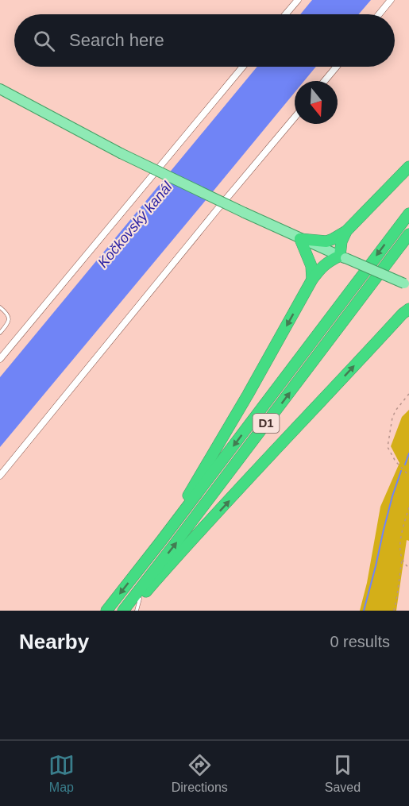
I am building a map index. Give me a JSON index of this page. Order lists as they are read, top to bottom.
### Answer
{
  "streets": {
    "highway": ["D1"]
  },
  "water": ["Kočkovský kanál"],
  "north": "bottom",
  "page": {
    "search": "Search here",
    "heading": ["Nearby", "0 results"],
    "nav": ["Map", "Directions", "Saved"]
  }
}
